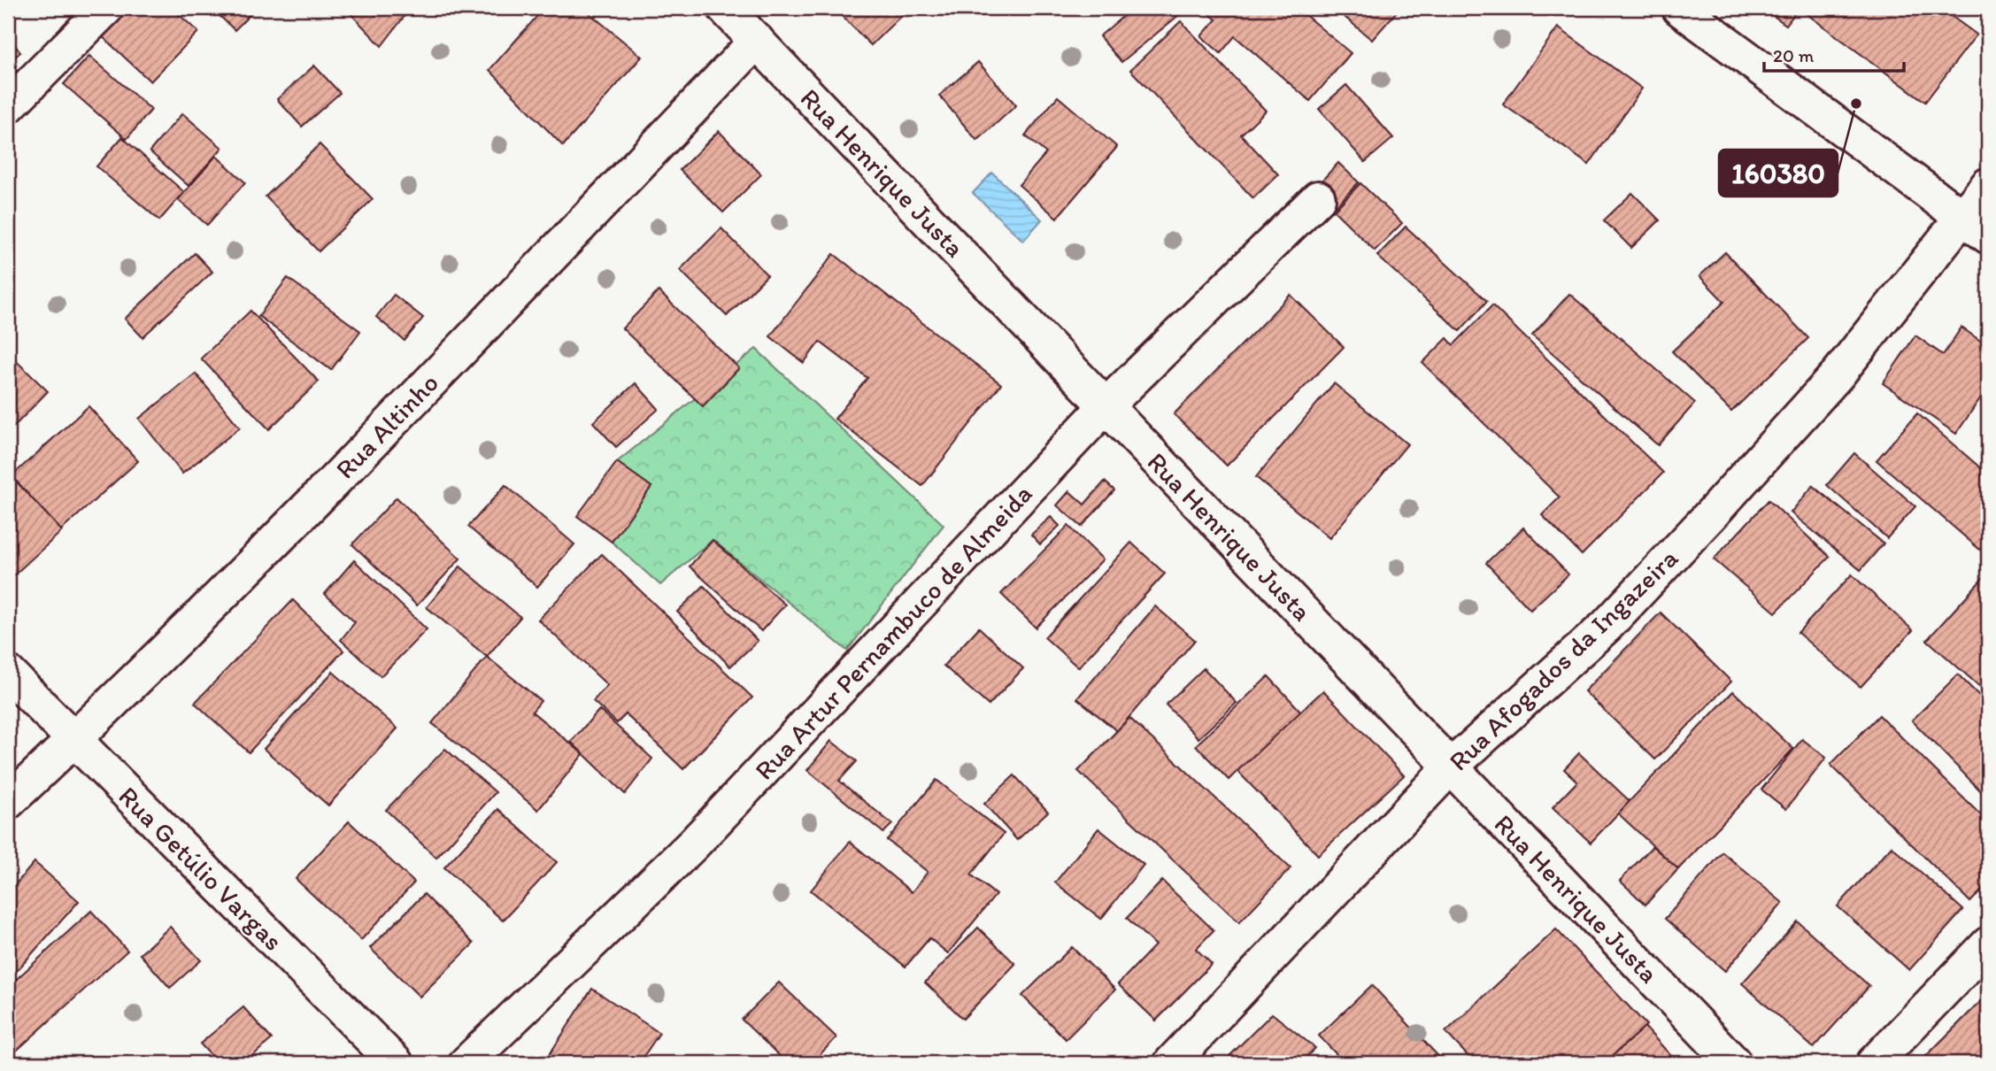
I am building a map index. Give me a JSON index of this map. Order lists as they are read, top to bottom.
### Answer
{
  "streets": {
    "street": [
      "Rua Henrique Justa",
      "Rua Altinho",
      "Rua Artur Pernambuco de Almeida",
      "Rua Afogados da Ingazeira",
      "Rua Getúlio Vargas"
    ]
  },
  "crossings": [
    ["Rua Henrique Justa", "Rua Altinho"],
    ["Rua Henrique Justa", "Rua Artur Pernambuco de Almeida"],
    ["Rua Henrique Justa", "Rua Afogados da Ingazeira"],
    ["Rua Altinho", "Rua Getúlio Vargas"]
  ],
  "places": ["160380"],
  "scale_bar": "20 m"
}
